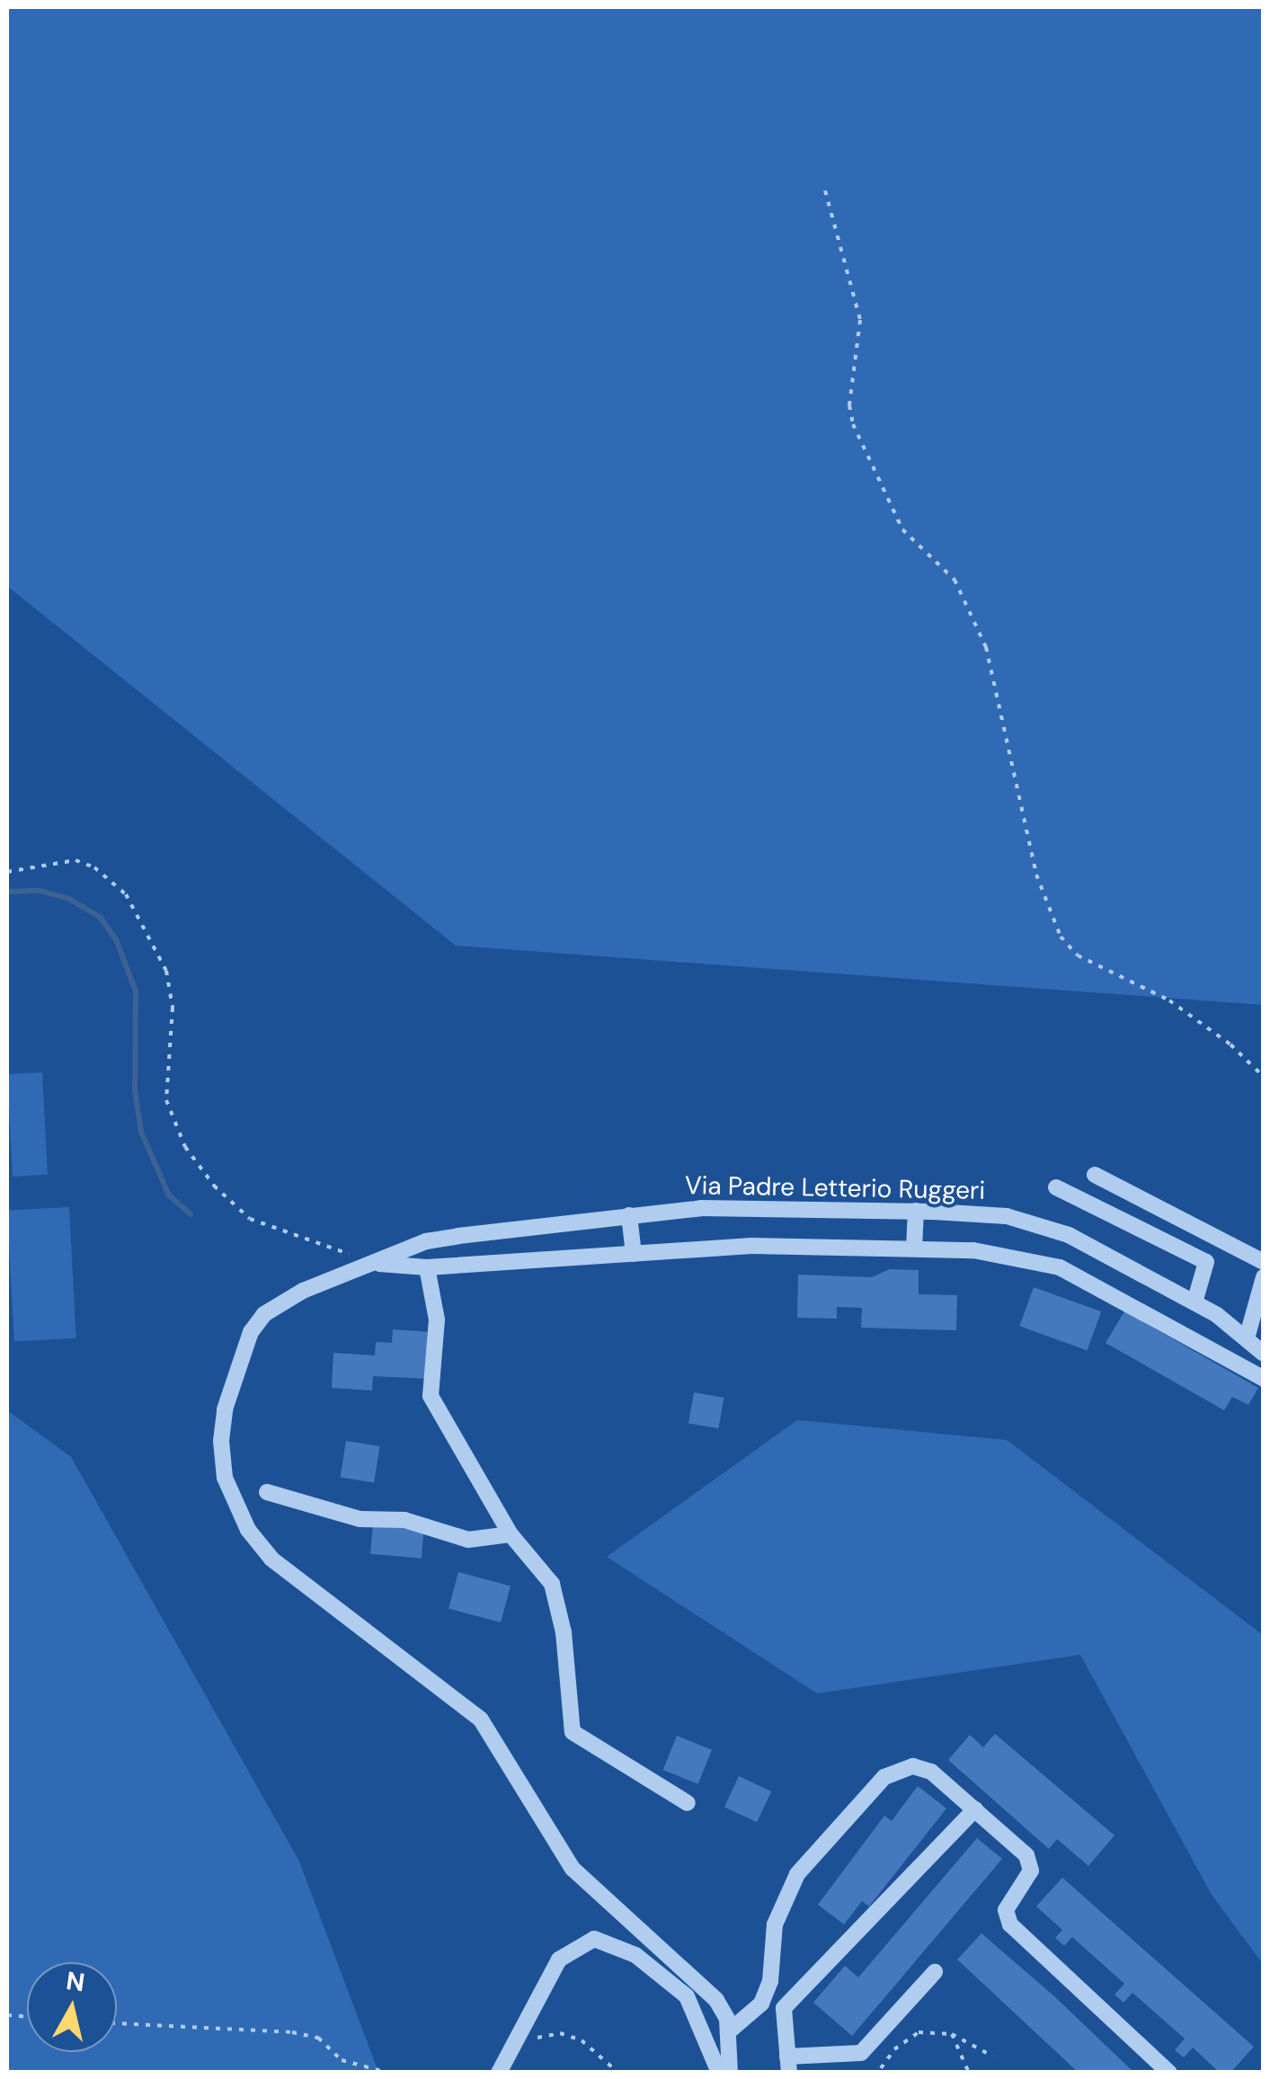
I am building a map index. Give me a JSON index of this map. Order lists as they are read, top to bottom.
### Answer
{
  "streets": {
    "street": ["Via Padre Letterio Ruggeri"]
  },
  "north": "top"
}
